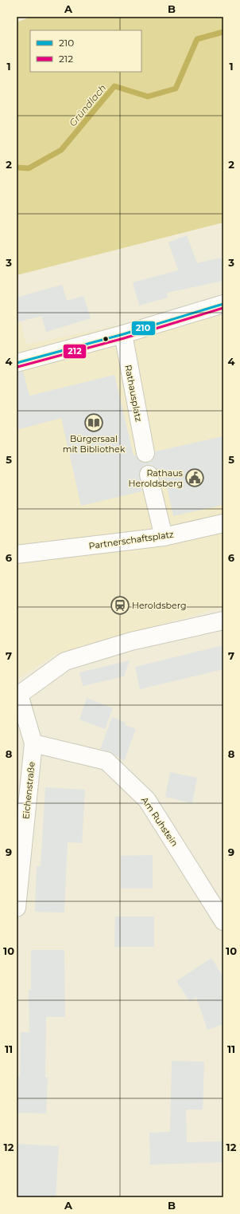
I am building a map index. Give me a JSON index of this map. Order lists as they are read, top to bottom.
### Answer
{
  "streets": {
    "street": [
      "Rathausplatz",
      "Partnerschaftsplatz",
      "Eichenstraße",
      "Am Ruhstein"
    ]
  },
  "crossings": [
    ["Eichenstraße", "Am Ruhstein"]
  ],
  "water": ["Gründlach"],
  "places": {
    "library": ["Bürgersaal mit Bibliothek"],
    "public building": ["Rathaus Heroldsberg"],
    "station": ["Heroldsberg"]
  },
  "lines": ["transit line 210", "transit line 212"],
  "legend": ["210", "212"],
  "grid": {
    "columns": ["A", "B"],
    "rows": [
      "1",
      "2",
      "3",
      "4",
      "5",
      "6",
      "7",
      "8",
      "9",
      "10",
      "11",
      "12"
    ]
  }
}
